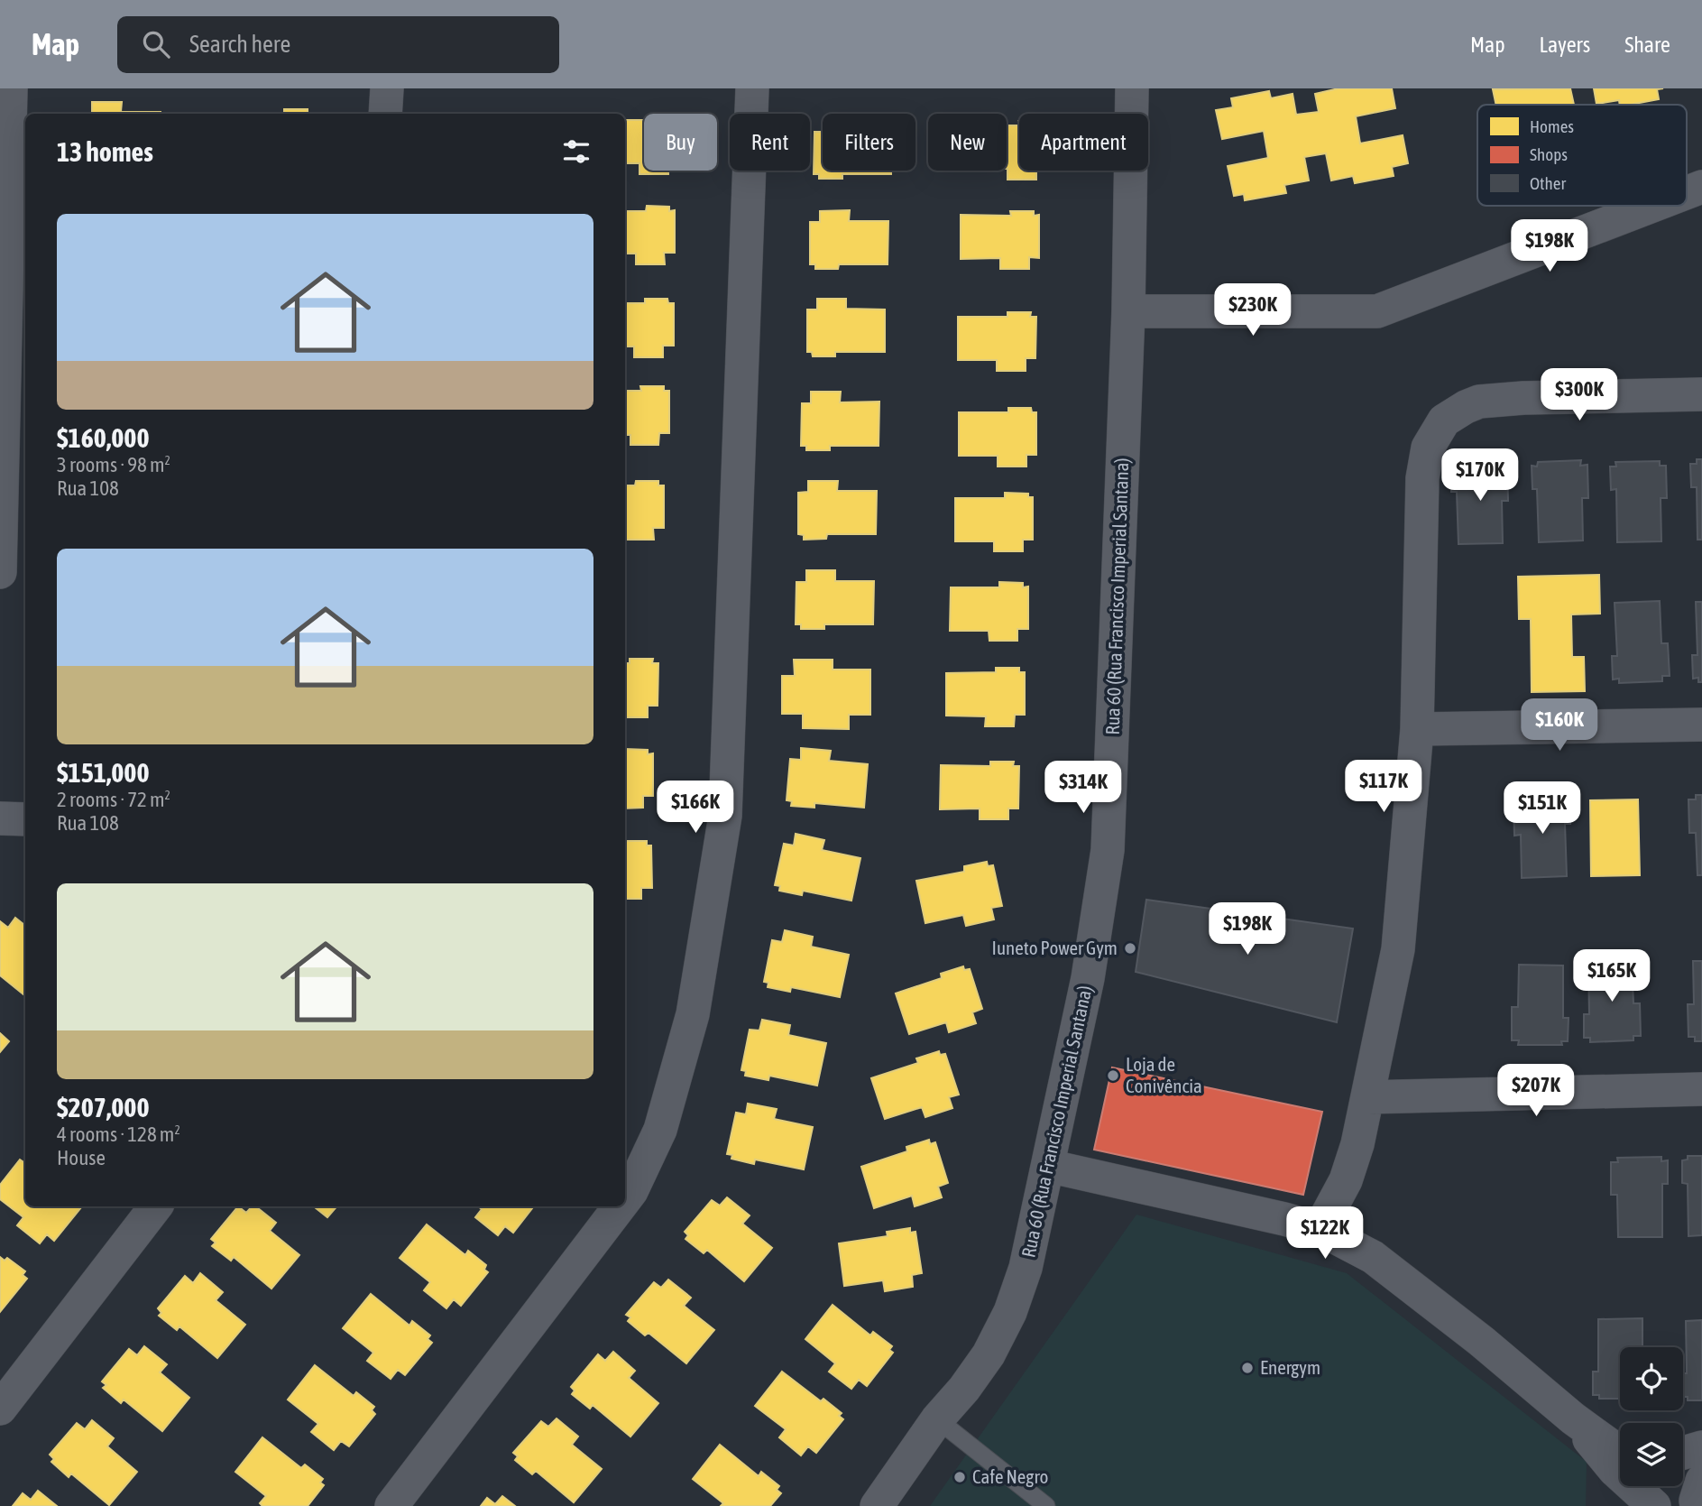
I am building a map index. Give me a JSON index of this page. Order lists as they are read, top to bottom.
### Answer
{
  "streets": {
    "street": ["Rua 60 (Rua Francisco Imperial Santana)"]
  },
  "places": [
    "Iuneto Power Gym",
    "Loja de Conivência",
    "Energym",
    "Cafe Negro"
  ],
  "legend": ["Homes", "Shops", "Other"],
  "page": {
    "header": "Map",
    "search": "Search here",
    "nav": ["Map", "Layers", "Share"],
    "chip": [
      "Buy",
      "Rent",
      "Filters",
      "New",
      "Apartment"
    ],
    "heading": "13 homes",
    "list": [
      {
        "name": "$160,000",
        "note": "3 rooms · 98 m² · Rua 108"
      },
      {
        "name": "$151,000",
        "note": "2 rooms · 72 m² · Rua 108"
      },
      {
        "name": "$207,000",
        "note": "4 rooms · 128 m² · House"
      }
    ],
    "price": [
      "$198K",
      "$230K",
      "$300K",
      "$170K",
      "$160K",
      "$117K",
      "$314K",
      "$166K",
      "$151K",
      "$198K",
      "$165K",
      "$207K",
      "$122K"
    ]
  }
}
